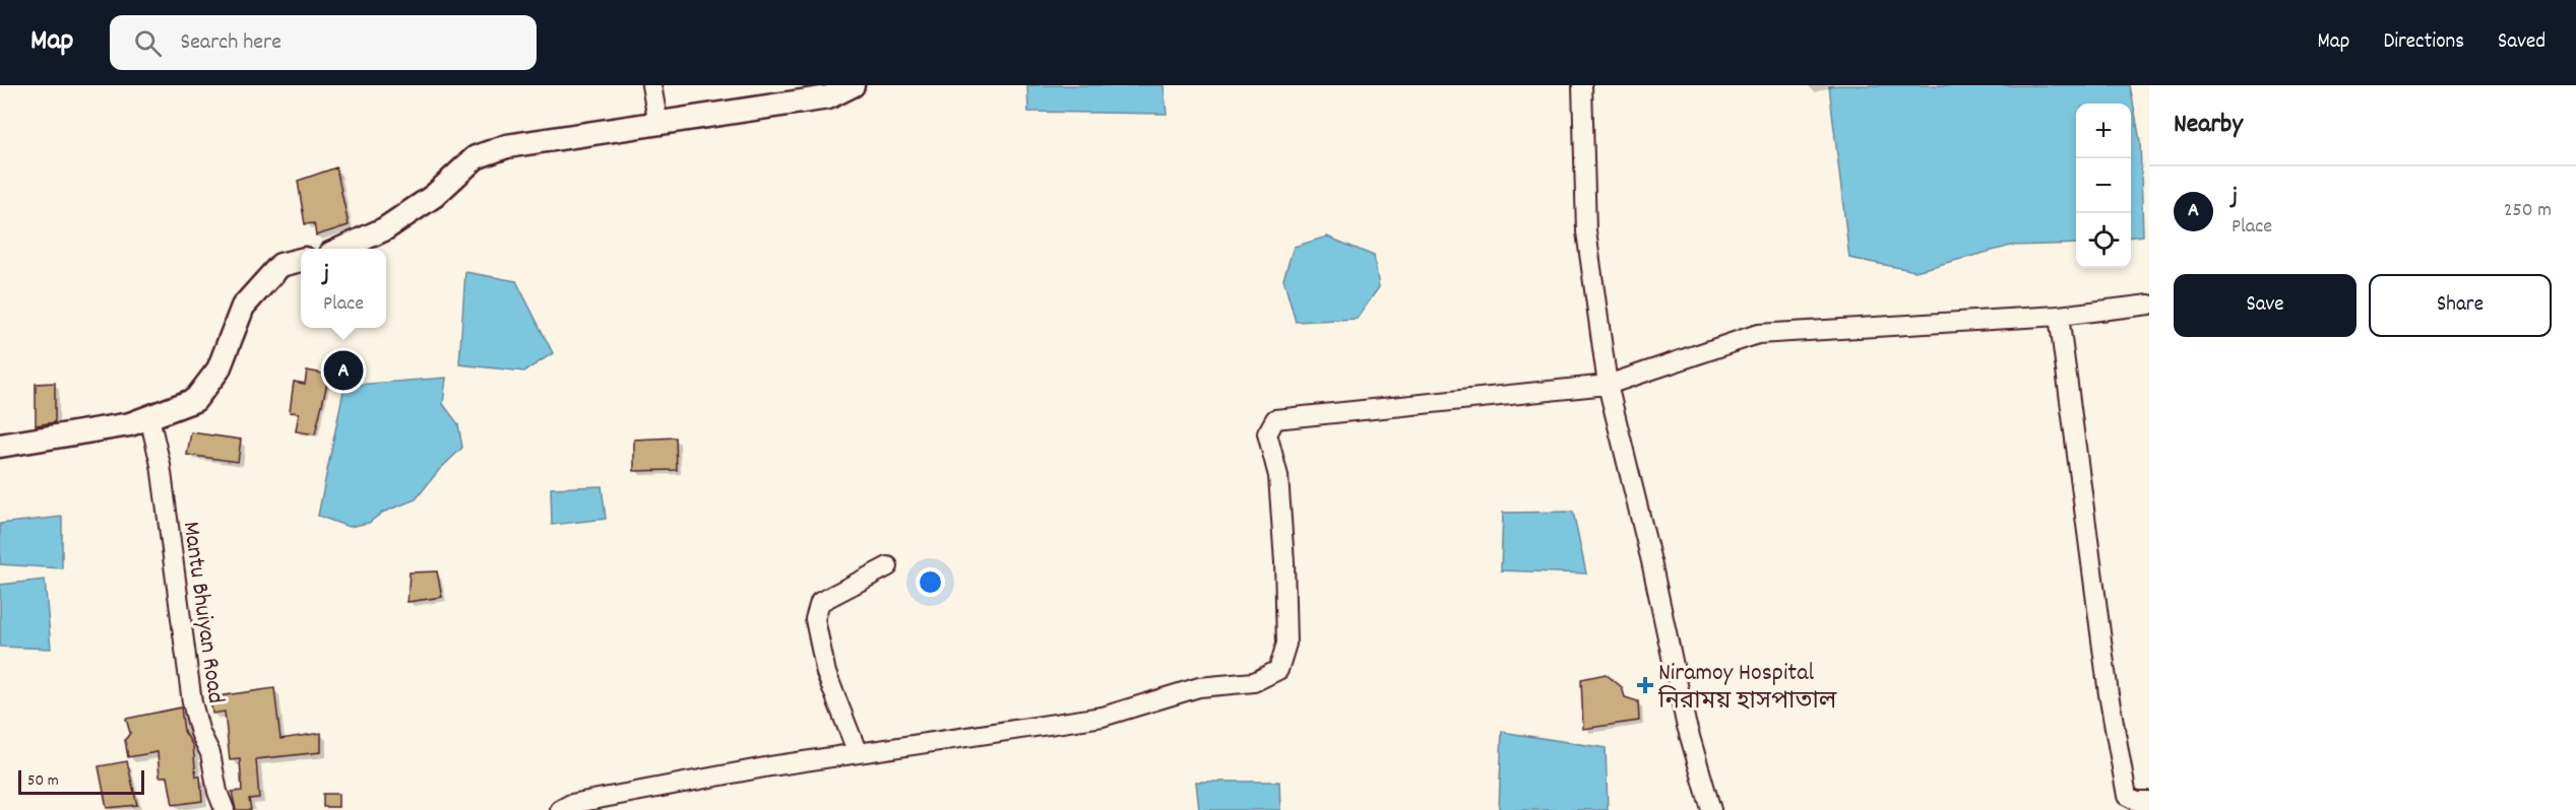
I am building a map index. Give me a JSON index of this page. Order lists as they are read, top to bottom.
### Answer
{
  "streets": {
    "street": ["Mantu Bhuiyan Road"]
  },
  "places": {
    "health": ["Niramoy Hospital নিরাময় হাসপাতাল"]
  },
  "scale_bar": "50 m",
  "page": {
    "header": "Map",
    "search": "Search here",
    "nav": ["Map", "Directions", "Saved"],
    "heading": "Nearby",
    "map_buttons": ["+", "−"],
    "list": [
      {
        "mark": "A",
        "name": "j",
        "note": "Place",
        "value": "250 m"
      }
    ],
    "popup": ["j", "Place"],
    "buttons": ["Save", "Share"],
    "pins": "A",
    "scale": "50 m"
  }
}
